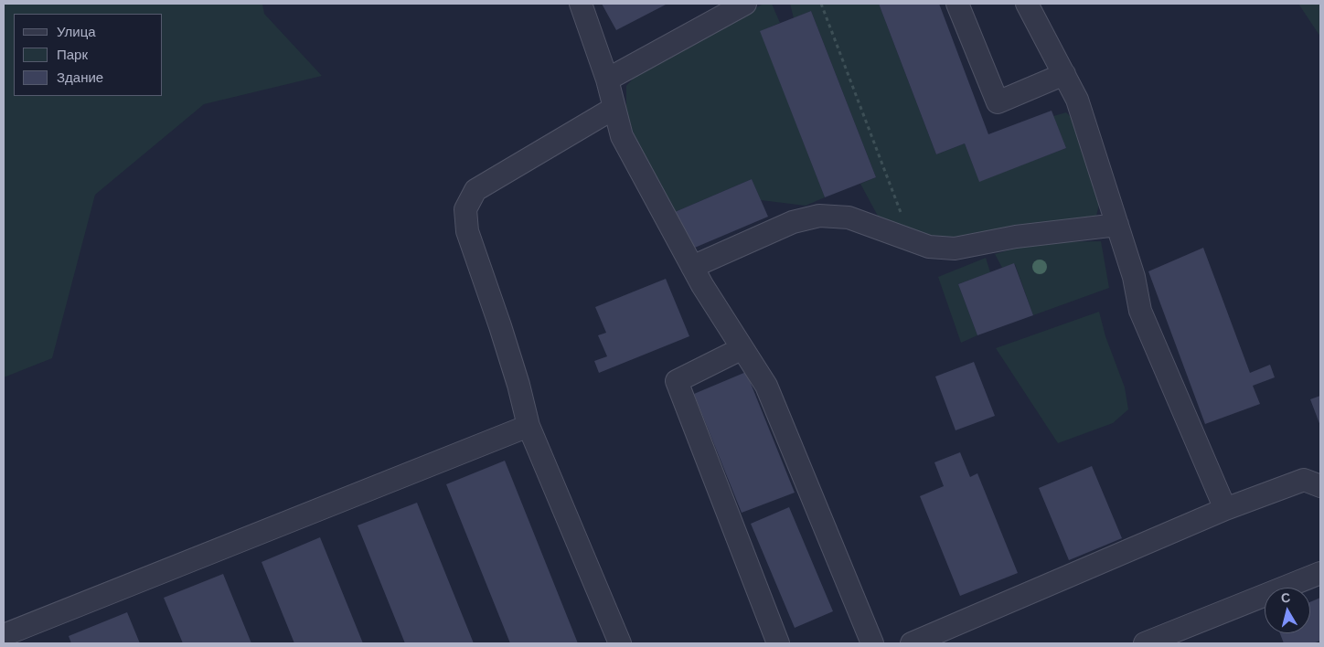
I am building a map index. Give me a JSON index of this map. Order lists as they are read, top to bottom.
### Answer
{
  "legend": ["Улица", "Парк", "Здание"],
  "north": "top"
}
